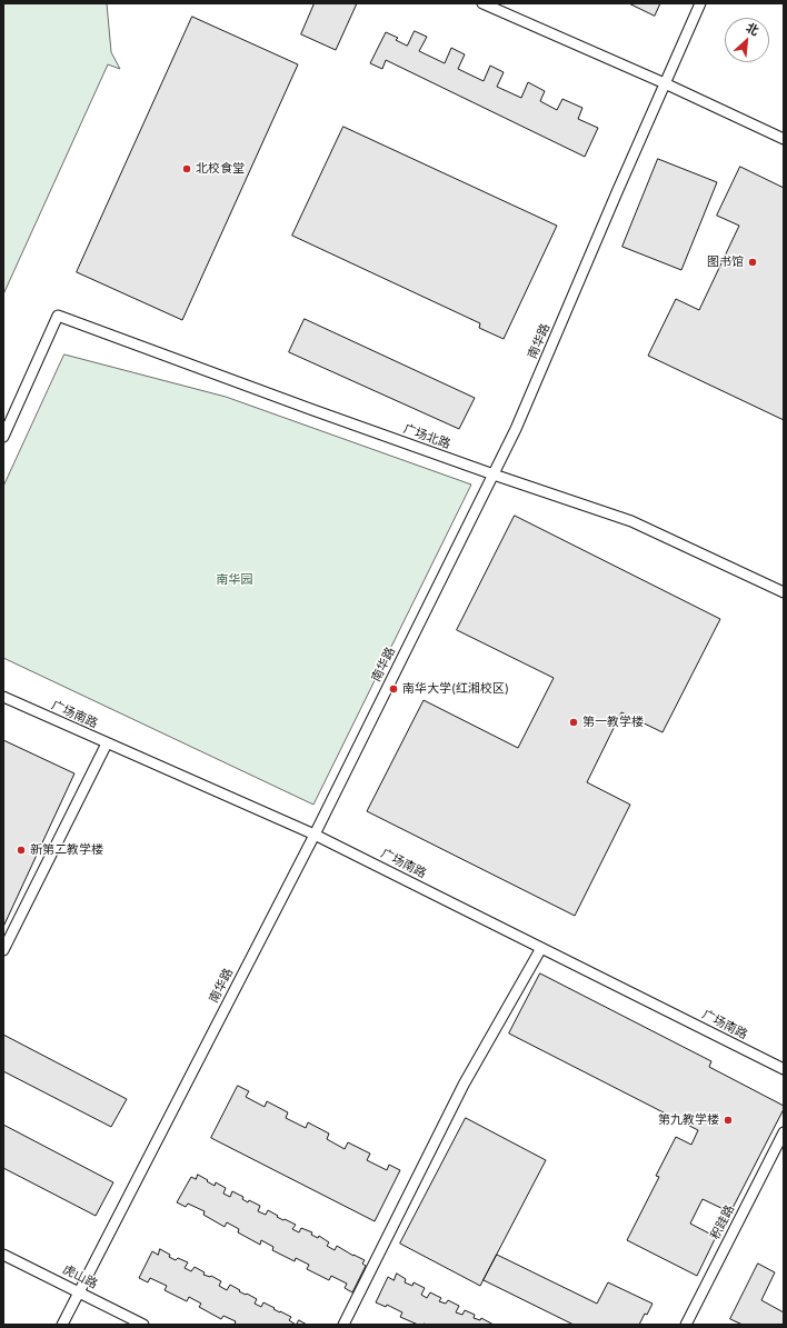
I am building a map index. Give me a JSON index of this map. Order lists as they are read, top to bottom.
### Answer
{
  "streets": {
    "lane": [
      "南华路",
      "广场北路",
      "广场南路",
      "积跬路",
      "虎山路"
    ]
  },
  "crossings": [
    ["南华路", "广场北路"],
    ["南华路", "广场南路"],
    ["南华路", "虎山路"]
  ],
  "parks": ["南华园"],
  "places": [
    "北校食堂",
    "图书馆",
    "南华大学(红湘校区)",
    "第一教学楼",
    "新第二教学楼",
    "第九教学楼"
  ],
  "north": "top right"
}
